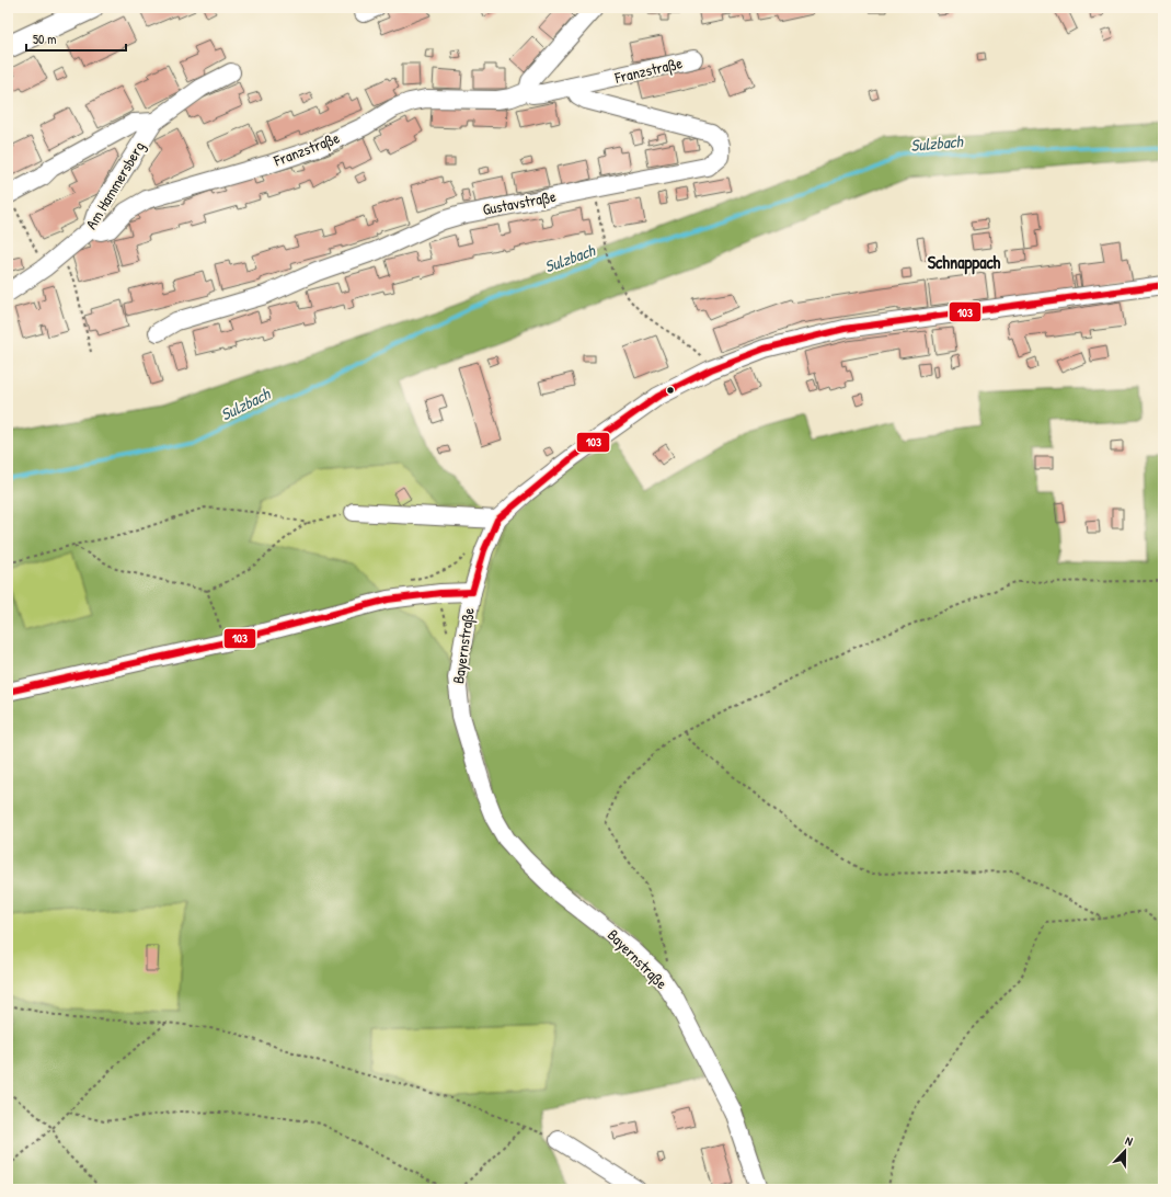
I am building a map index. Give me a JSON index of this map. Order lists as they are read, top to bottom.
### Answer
{
  "streets": {
    "street": [
      "Franzstraße",
      "Am Hammersberg",
      "Gustavstraße",
      "Bayernstraße"
    ]
  },
  "crossings": [
    ["Franzstraße", "Am Hammersberg"],
    ["Franzstraße", "Gustavstraße"]
  ],
  "districts": ["Schnappach"],
  "water": ["Sulzbach"],
  "lines": ["transit line 103"],
  "scale_bar": "50 m",
  "north": "top"
}
